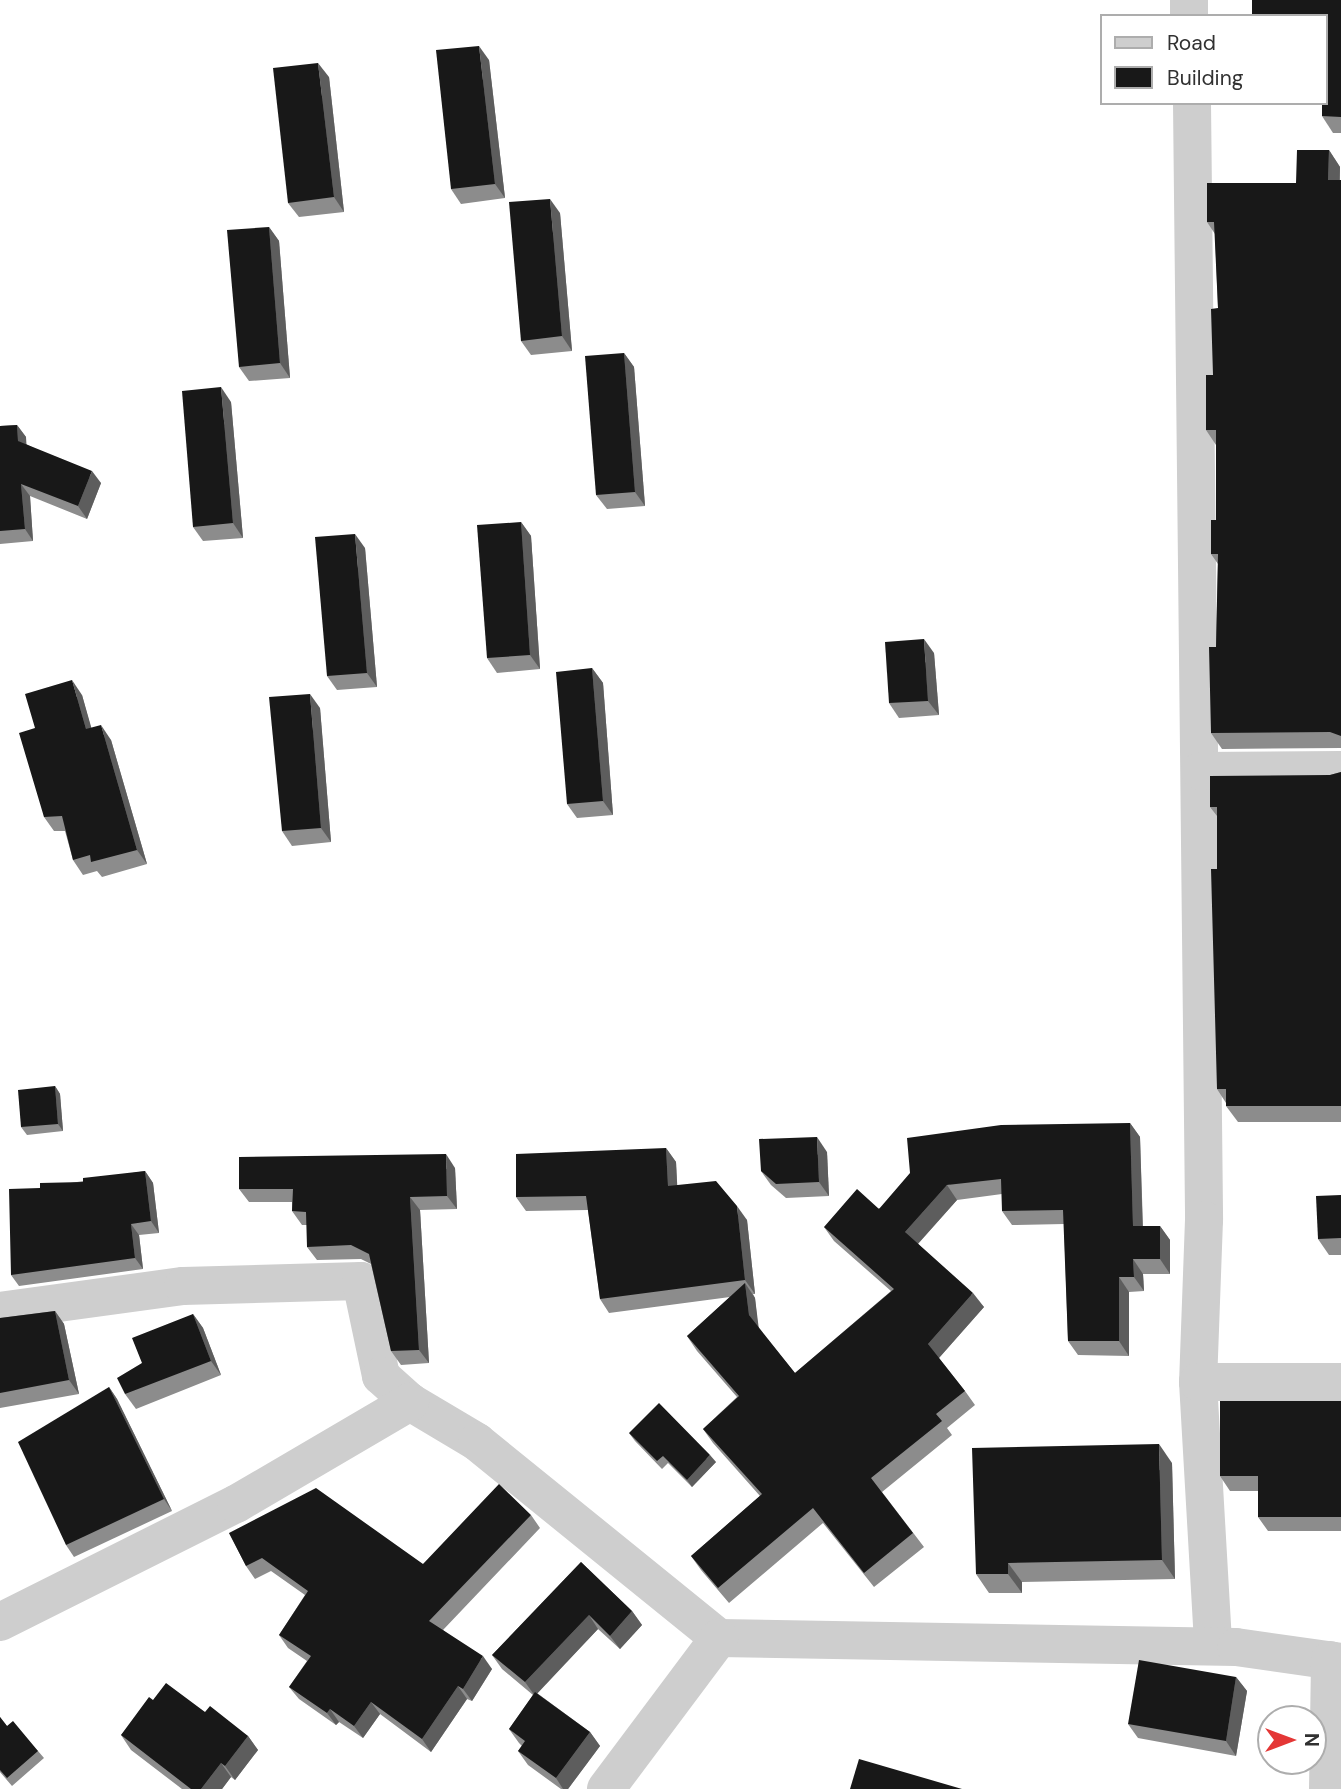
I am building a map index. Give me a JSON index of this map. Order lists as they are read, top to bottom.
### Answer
{
  "legend": ["Road", "Building"],
  "north": "right"
}
